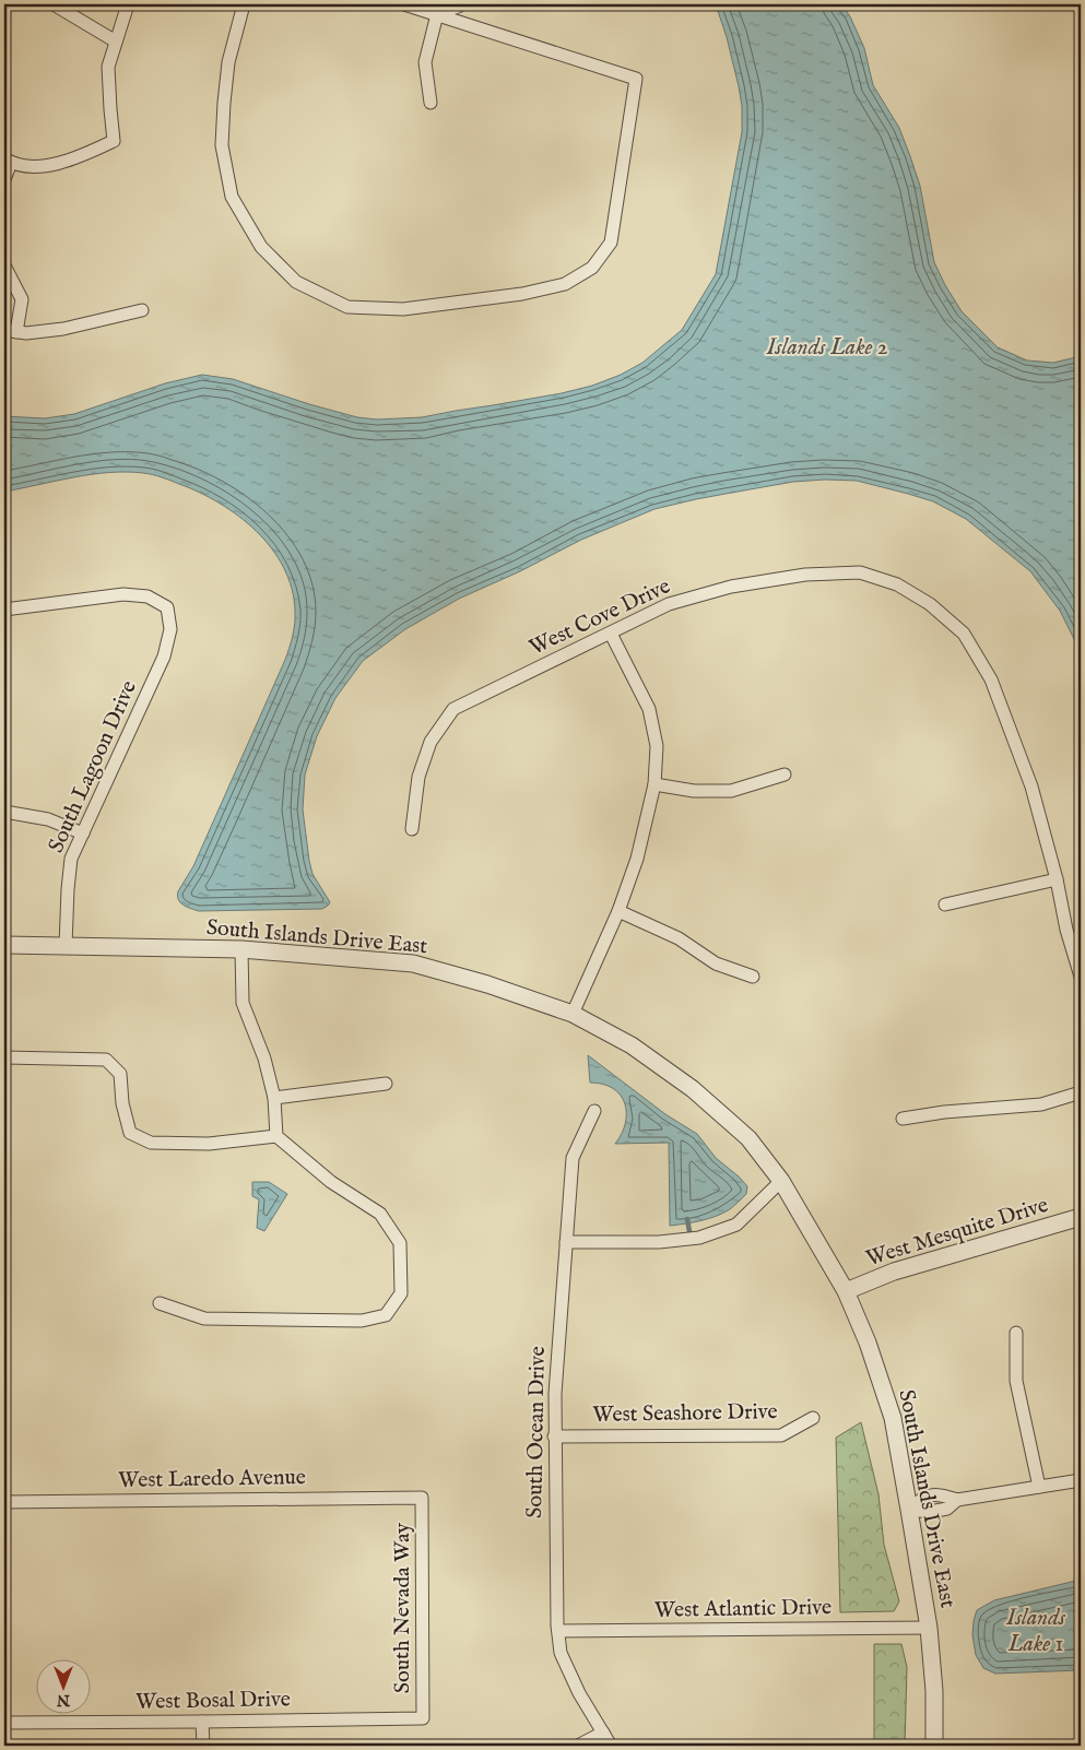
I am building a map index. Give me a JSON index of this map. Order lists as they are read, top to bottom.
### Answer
{
  "streets": {
    "street": [
      "West Cove Drive",
      "South Lagoon Drive",
      "South Islands Drive East",
      "West Mesquite Drive",
      "West Seashore Drive",
      "South Ocean Drive",
      "West Laredo Avenue",
      "South Nevada Way",
      "West Atlantic Drive",
      "West Bosal Drive"
    ]
  },
  "crossings": [
    ["South Lagoon Drive", "South Islands Drive East"],
    ["South Islands Drive East", "West Mesquite Drive"],
    ["South Islands Drive East", "West Atlantic Drive"],
    ["West Seashore Drive", "South Ocean Drive"],
    ["South Ocean Drive", "West Atlantic Drive"],
    ["West Laredo Avenue", "South Nevada Way"],
    ["South Nevada Way", "West Bosal Drive"]
  ],
  "water": ["Islands Lake 2", "Islands Lake 1"],
  "north": "bottom"
}
